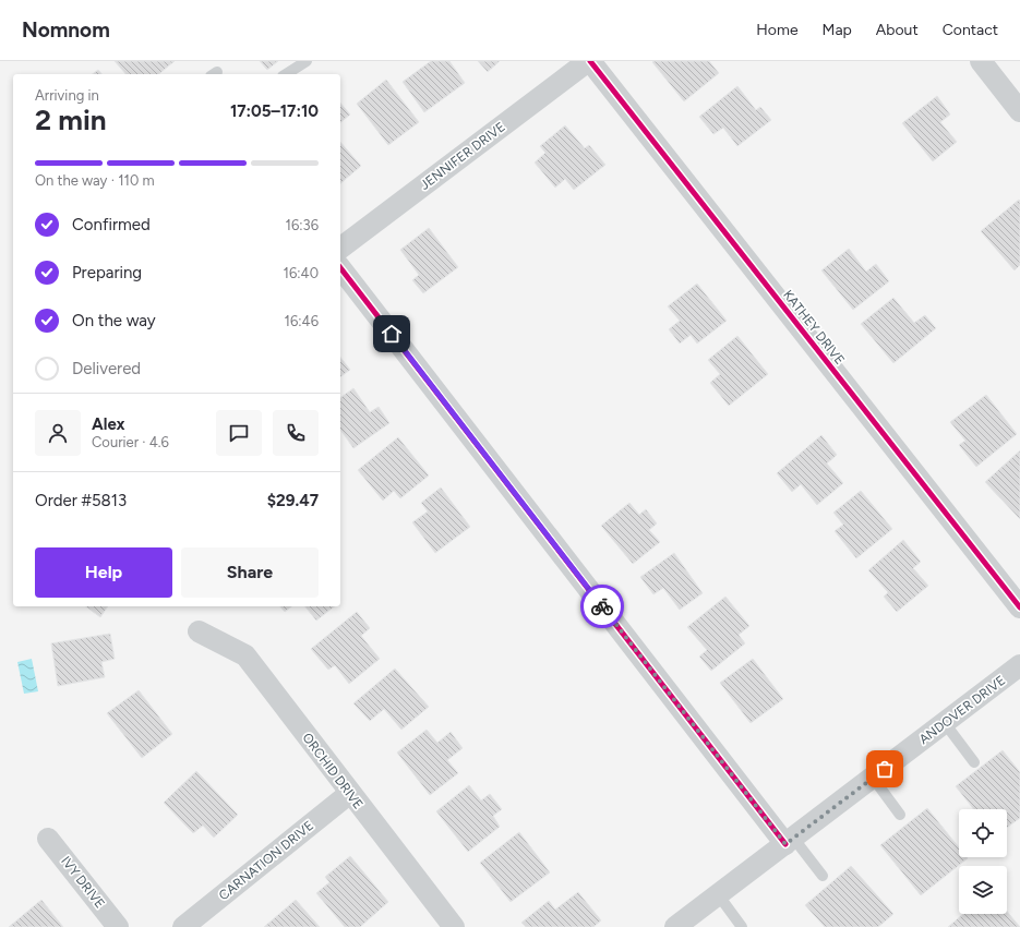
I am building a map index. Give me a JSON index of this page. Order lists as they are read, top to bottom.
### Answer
{
  "streets": {
    "street": [
      "JENNIFER DRIVE",
      "KATHEY DRIVE",
      "ANDOVER DRIVE",
      "ORCHID DRIVE",
      "CARNATION DRIVE",
      "IVY DRIVE"
    ]
  },
  "crossings": [
    ["JENNIFER DRIVE", "KATHEY DRIVE"],
    ["ORCHID DRIVE", "CARNATION DRIVE"]
  ],
  "page": {
    "header": "Nomnom",
    "nav": [
      "Home",
      "Map",
      "About",
      "Contact"
    ],
    "heading": ["2 min", "Arriving in", "17:05–17:10"],
    "panel": [
      "Alex",
      "Courier · 4.6",
      "Order #5813",
      "$29.47"
    ],
    "bar": "On the way · 110 m",
    "list": [
      ["Confirmed", "16:36"],
      ["Preparing", "16:40"],
      ["On the way", "16:46"],
      "Delivered"
    ],
    "buttons": ["Help", "Share"]
  }
}
